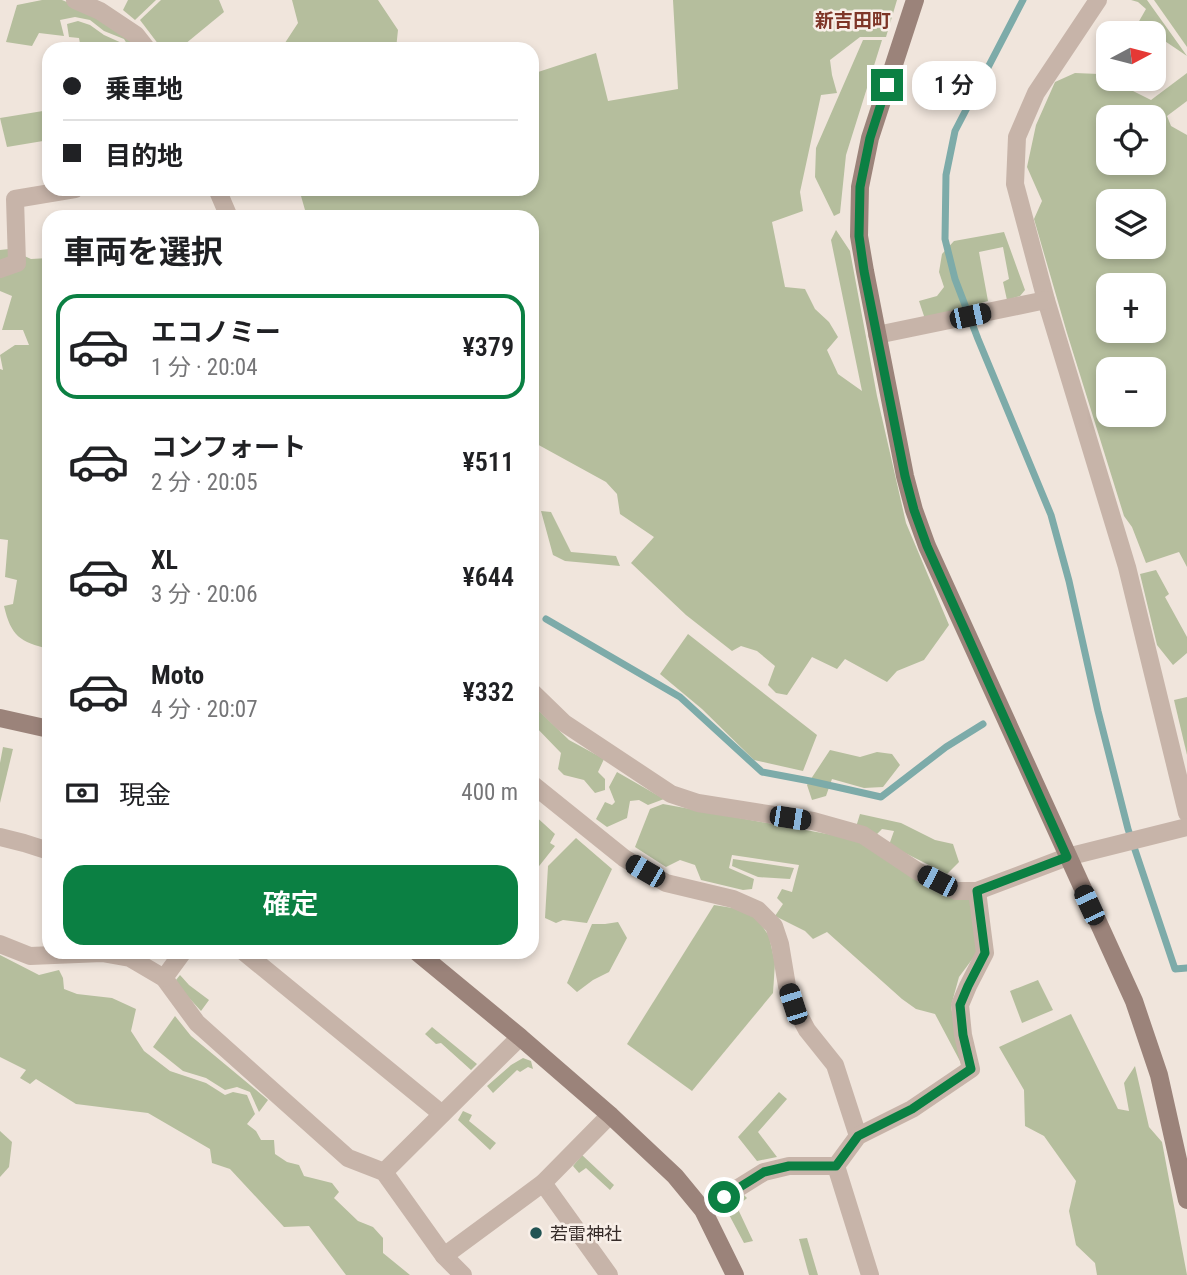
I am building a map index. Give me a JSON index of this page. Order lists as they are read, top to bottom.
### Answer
{
  "districts": ["新吉田町"],
  "places": ["若雷神社"],
  "north": "right",
  "page": {
    "map_buttons": ["+", "−"],
    "banner": ["乗車地", "目的地"],
    "bubble": "1 分",
    "heading": "車両を選択",
    "list": [
      {
        "name": "エコノミー",
        "note": "1 分 · 20:04",
        "value": "¥379"
      },
      {
        "name": "コンフォート",
        "note": "2 分 · 20:05",
        "value": "¥511"
      },
      {
        "name": "XL",
        "note": "3 分 · 20:06",
        "value": "¥644"
      },
      {
        "name": "Moto",
        "note": "4 分 · 20:07",
        "value": "¥332"
      }
    ],
    "pay": ["現金", "400 m"],
    "buttons": "確定"
  }
}
